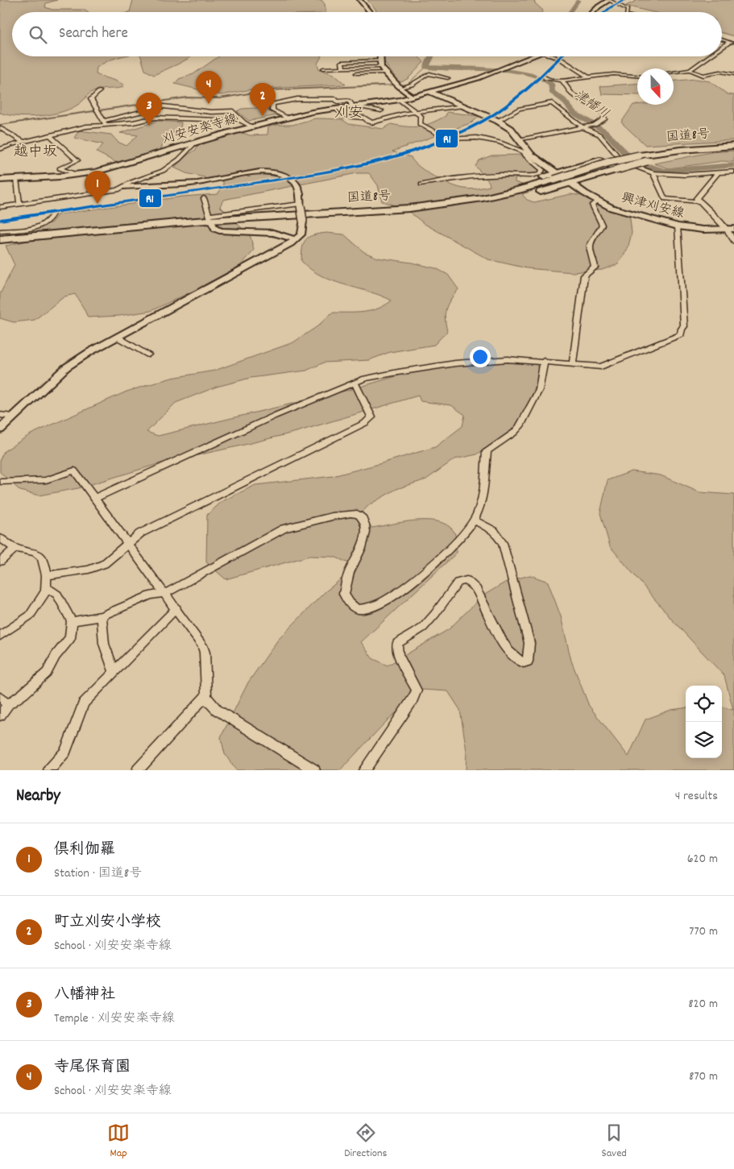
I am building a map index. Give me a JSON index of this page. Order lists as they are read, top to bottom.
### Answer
{
  "streets": {
    "highway": ["国道8号"],
    "main road": ["刈安安楽寺線", "興津刈安線"]
  },
  "crossings": [
    ["刈安安楽寺線", "興津刈安線"],
    ["国道8号", "興津刈安線"]
  ],
  "districts": ["刈安", "越中坂"],
  "water": ["津幡川"],
  "lines": ["transit line R1"],
  "north": "bottom",
  "page": {
    "search": "Search here",
    "pins": [
      "4",
      "2",
      "3",
      "1"
    ],
    "heading": ["Nearby", "4 results"],
    "list": [
      {
        "mark": "1",
        "name": "倶利伽羅",
        "note": "Station · 国道8号",
        "value": "620 m"
      },
      {
        "mark": "2",
        "name": "町立刈安小学校",
        "note": "School · 刈安安楽寺線",
        "value": "770 m"
      },
      {
        "mark": "3",
        "name": "八幡神社",
        "note": "Temple · 刈安安楽寺線",
        "value": "820 m"
      },
      {
        "mark": "4",
        "name": "寺尾保育園",
        "note": "School · 刈安安楽寺線",
        "value": "870 m"
      }
    ],
    "nav": ["Map", "Directions", "Saved"]
  }
}
